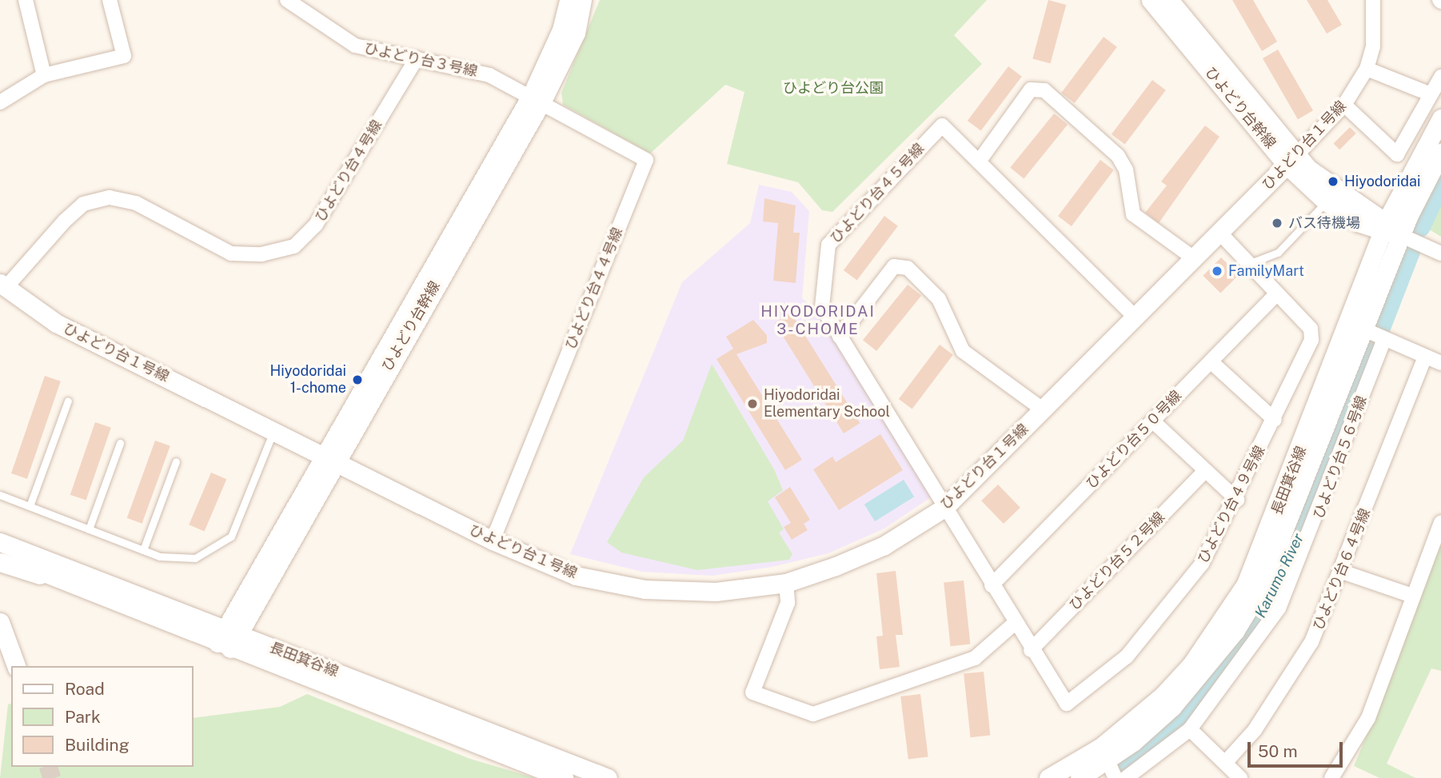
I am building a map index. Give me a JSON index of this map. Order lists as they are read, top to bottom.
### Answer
{
  "streets": {
    "street": [
      "ひよどり台３号線",
      "ひよどり台幹線",
      "ひよどり台１号線",
      "ひよどり台４号線",
      "ひよどり台４５号線",
      "ひよどり台４４号線",
      "ひよどり台５０号線",
      "ひよどり台５６号線",
      "長田箕谷線",
      "ひよどり台４９号線",
      "ひよどり台５２号線",
      "ひよどり台６４号線"
    ]
  },
  "crossings": [
    ["ひよどり台３号線", "ひよどり台幹線"],
    ["ひよどり台３号線", "ひよどり台４号線"],
    ["ひよどり台３号線", "ひよどり台４４号線"],
    ["ひよどり台幹線", "ひよどり台１号線"],
    ["ひよどり台幹線", "ひよどり台４４号線"],
    ["ひよどり台幹線", "長田箕谷線"],
    ["ひよどり台１号線", "ひよどり台４号線"],
    ["ひよどり台１号線", "ひよどり台４５号線"],
    ["ひよどり台１号線", "ひよどり台４４号線"],
    ["ひよどり台１号線", "ひよどり台４９号線"],
    ["ひよどり台４５号線", "ひよどり台４９号線"],
    ["ひよどり台５０号線", "ひよどり台４９号線"],
    ["ひよどり台４９号線", "ひよどり台５２号線"]
  ],
  "districts": ["HIYODORIDAI 3-CHOME"],
  "water": ["Karumo River"],
  "parks": ["ひよどり台公園"],
  "places": [
    "Hiyodoridai",
    "バス待機場",
    "FamilyMart",
    "Hiyodoridai 1-chome",
    "Hiyodoridai Elementary School"
  ],
  "legend": ["Road", "Park", "Building"],
  "scale_bar": "50 m"
}
